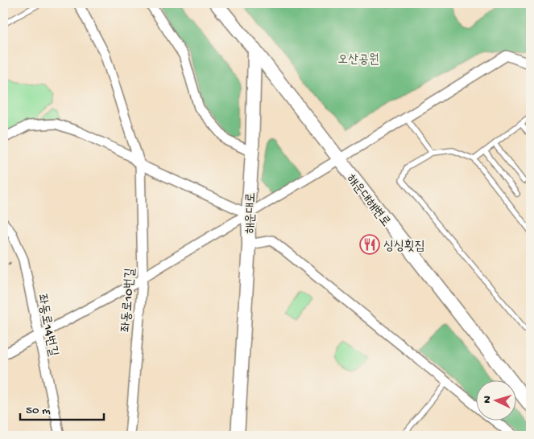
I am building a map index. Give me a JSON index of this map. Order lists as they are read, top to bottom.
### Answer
{
  "streets": {
    "main road": ["해운대해변로", "해운대로"],
    "street": ["좌동로10번길", "좌동로14번길"]
  },
  "crossings": [
    ["해운대해변로", "해운대로"]
  ],
  "parks": ["오산공원"],
  "places": {
    "restaurant": ["싱싱횟집"]
  },
  "scale_bar": "50 m",
  "north": "left"
}
